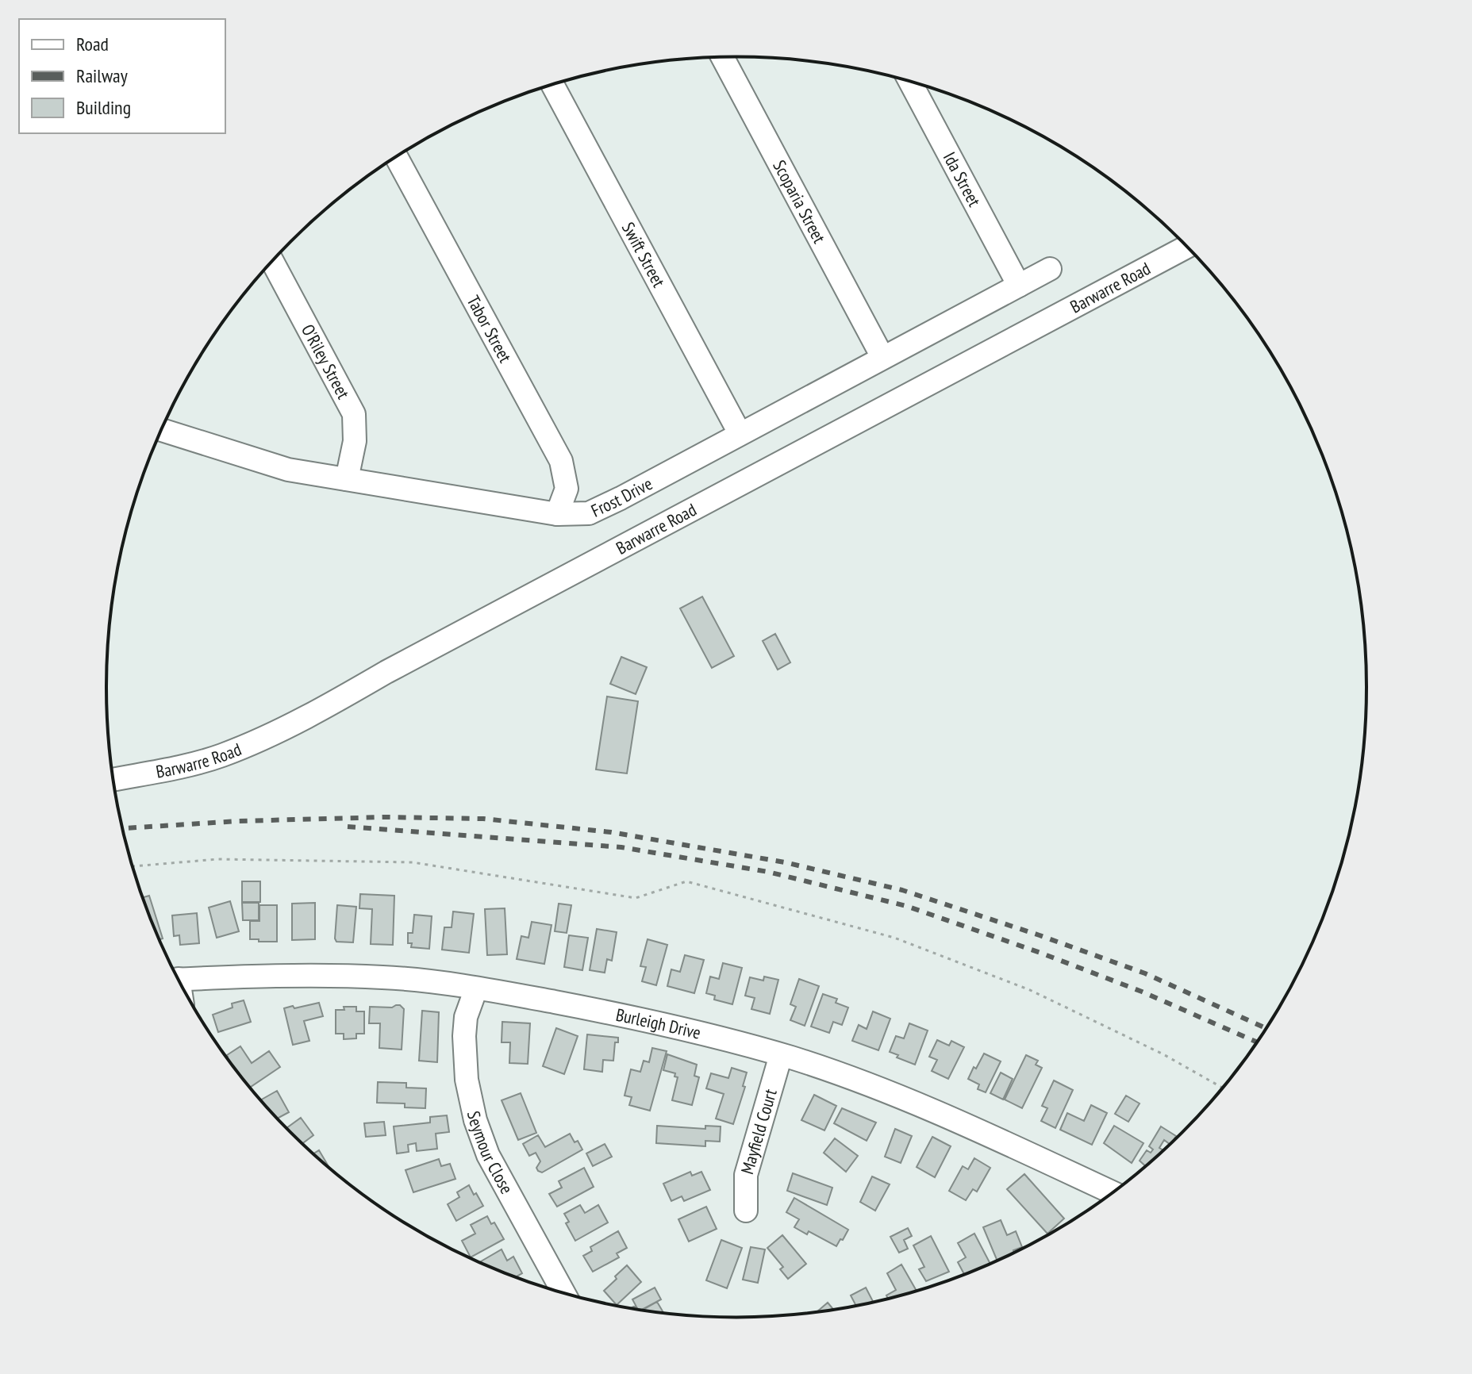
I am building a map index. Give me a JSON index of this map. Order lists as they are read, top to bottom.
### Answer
{
  "streets": {
    "street": [
      "Ida Street",
      "Scoparia Street",
      "Swift Street",
      "Barwarre Road",
      "Tabor Street",
      "O'Riley Street",
      "Frost Drive",
      "Burleigh Drive",
      "Mayfield Court",
      "Seymour Close"
    ]
  },
  "crossings": [
    ["Ida Street", "Frost Drive"],
    ["Scoparia Street", "Frost Drive"],
    ["Swift Street", "Frost Drive"],
    ["Tabor Street", "Frost Drive"],
    ["O'Riley Street", "Frost Drive"],
    ["Burleigh Drive", "Mayfield Court"],
    ["Burleigh Drive", "Seymour Close"]
  ],
  "legend": ["Road", "Railway", "Building"]
}
